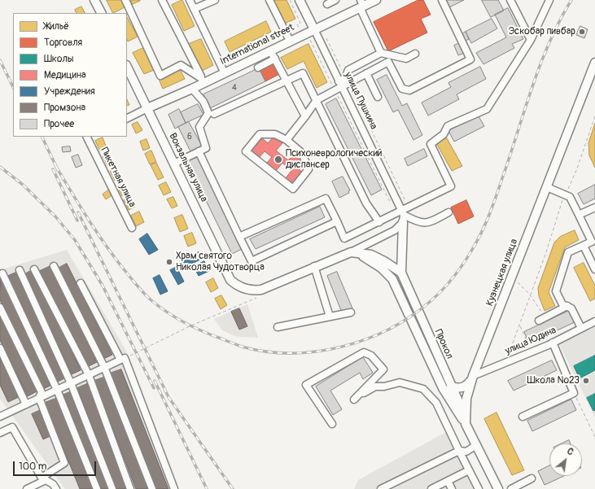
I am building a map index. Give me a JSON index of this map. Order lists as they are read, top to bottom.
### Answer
{
  "streets": {
    "main road": [
      "International street",
      "улица Пушкина",
      "Вокзальная улица",
      "Кузнецкая улица",
      "Прокол"
    ],
    "street": ["Пикетная улица", "улица Юдина"]
  },
  "crossings": [
    ["International street", "улица Пушкина"],
    ["International street", "Вокзальная улица"],
    ["Кузнецкая улица", "улица Юдина"],
    ["Кузнецкая улица", "Прокол"]
  ],
  "places": [
    "Эскобар пивбар",
    "Психоневрологический диспансер",
    "Храм святого Николая Чудотворца",
    "Школа №23"
  ],
  "house_numbers": ["4", "6"],
  "legend": [
    "Жильё",
    "Торговля",
    "Школы",
    "Медицина",
    "Учреждения",
    "Промзона",
    "Прочее"
  ],
  "scale_bar": "100 m",
  "north": "top right"
}
